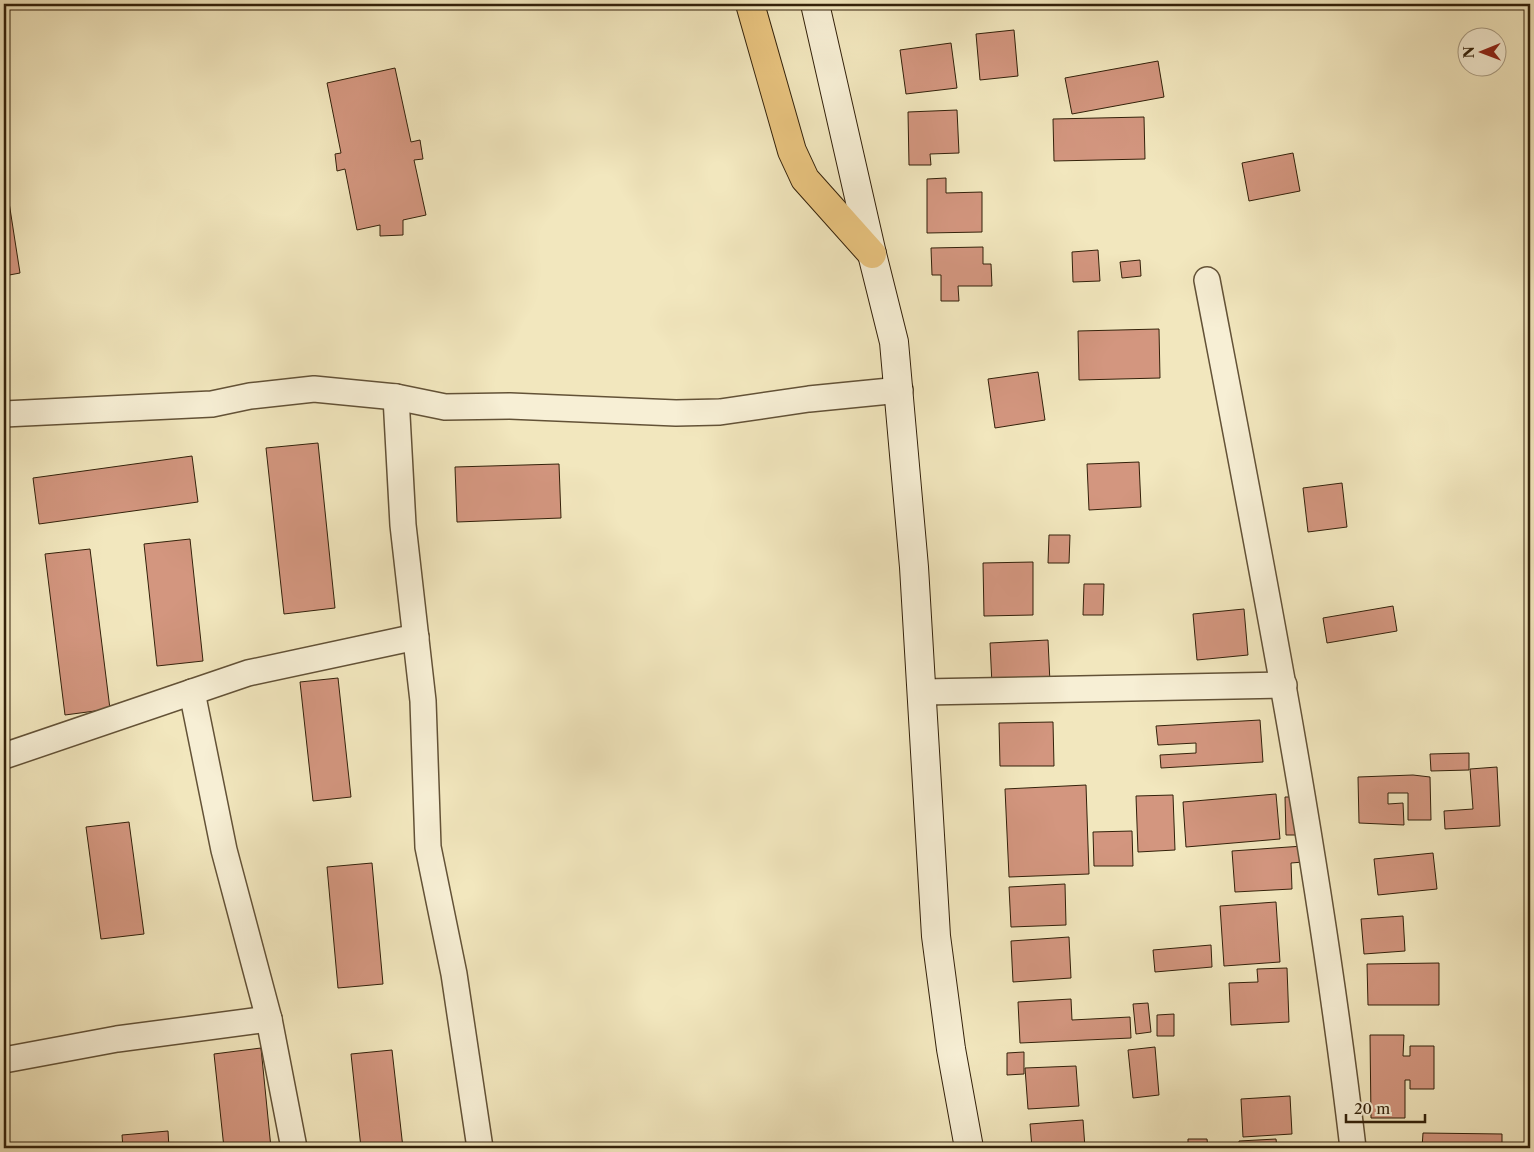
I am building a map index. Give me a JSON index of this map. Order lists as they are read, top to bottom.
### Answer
{
  "scale_bar": "20 m",
  "north": "left"
}
